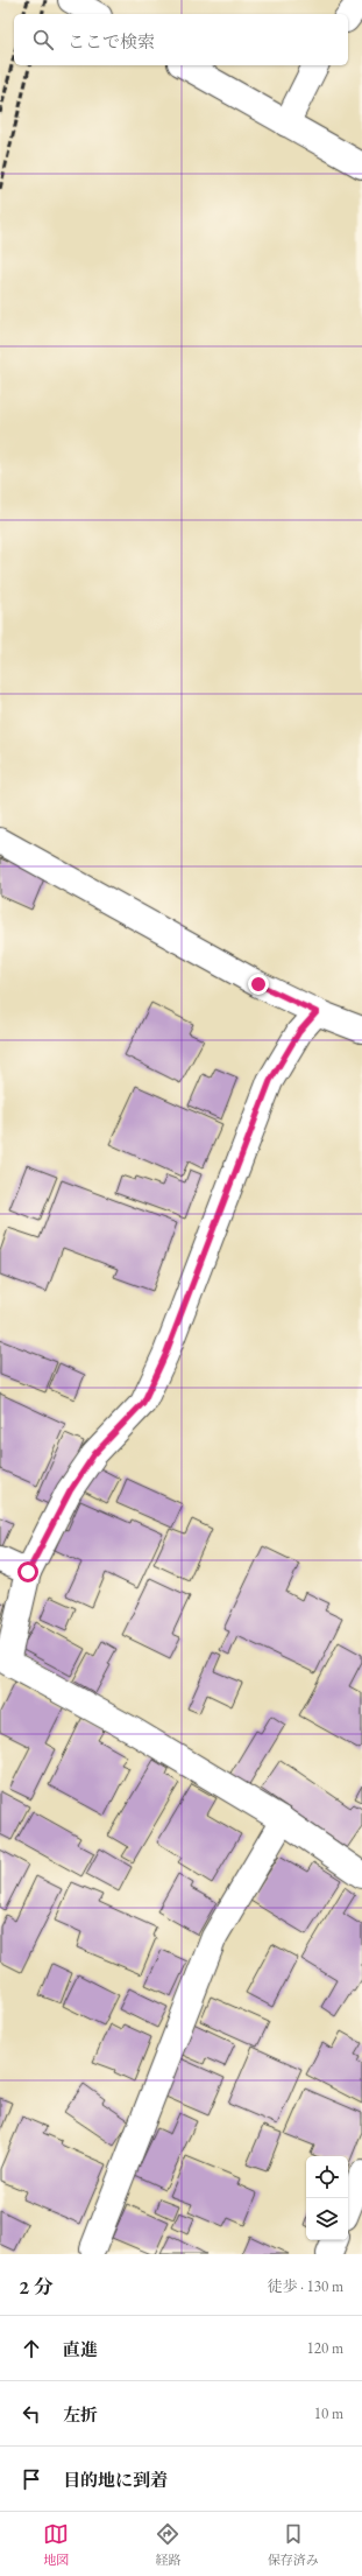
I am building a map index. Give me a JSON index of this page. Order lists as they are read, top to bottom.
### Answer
{
  "page": {
    "search": "ここで検索",
    "heading": ["2 分", "徒歩 · 130 m"],
    "list": [
      ["直進", "120 m"],
      ["左折", "10 m"],
      "目的地に到着"
    ],
    "nav": ["地図", "経路", "保存済み"]
  }
}
